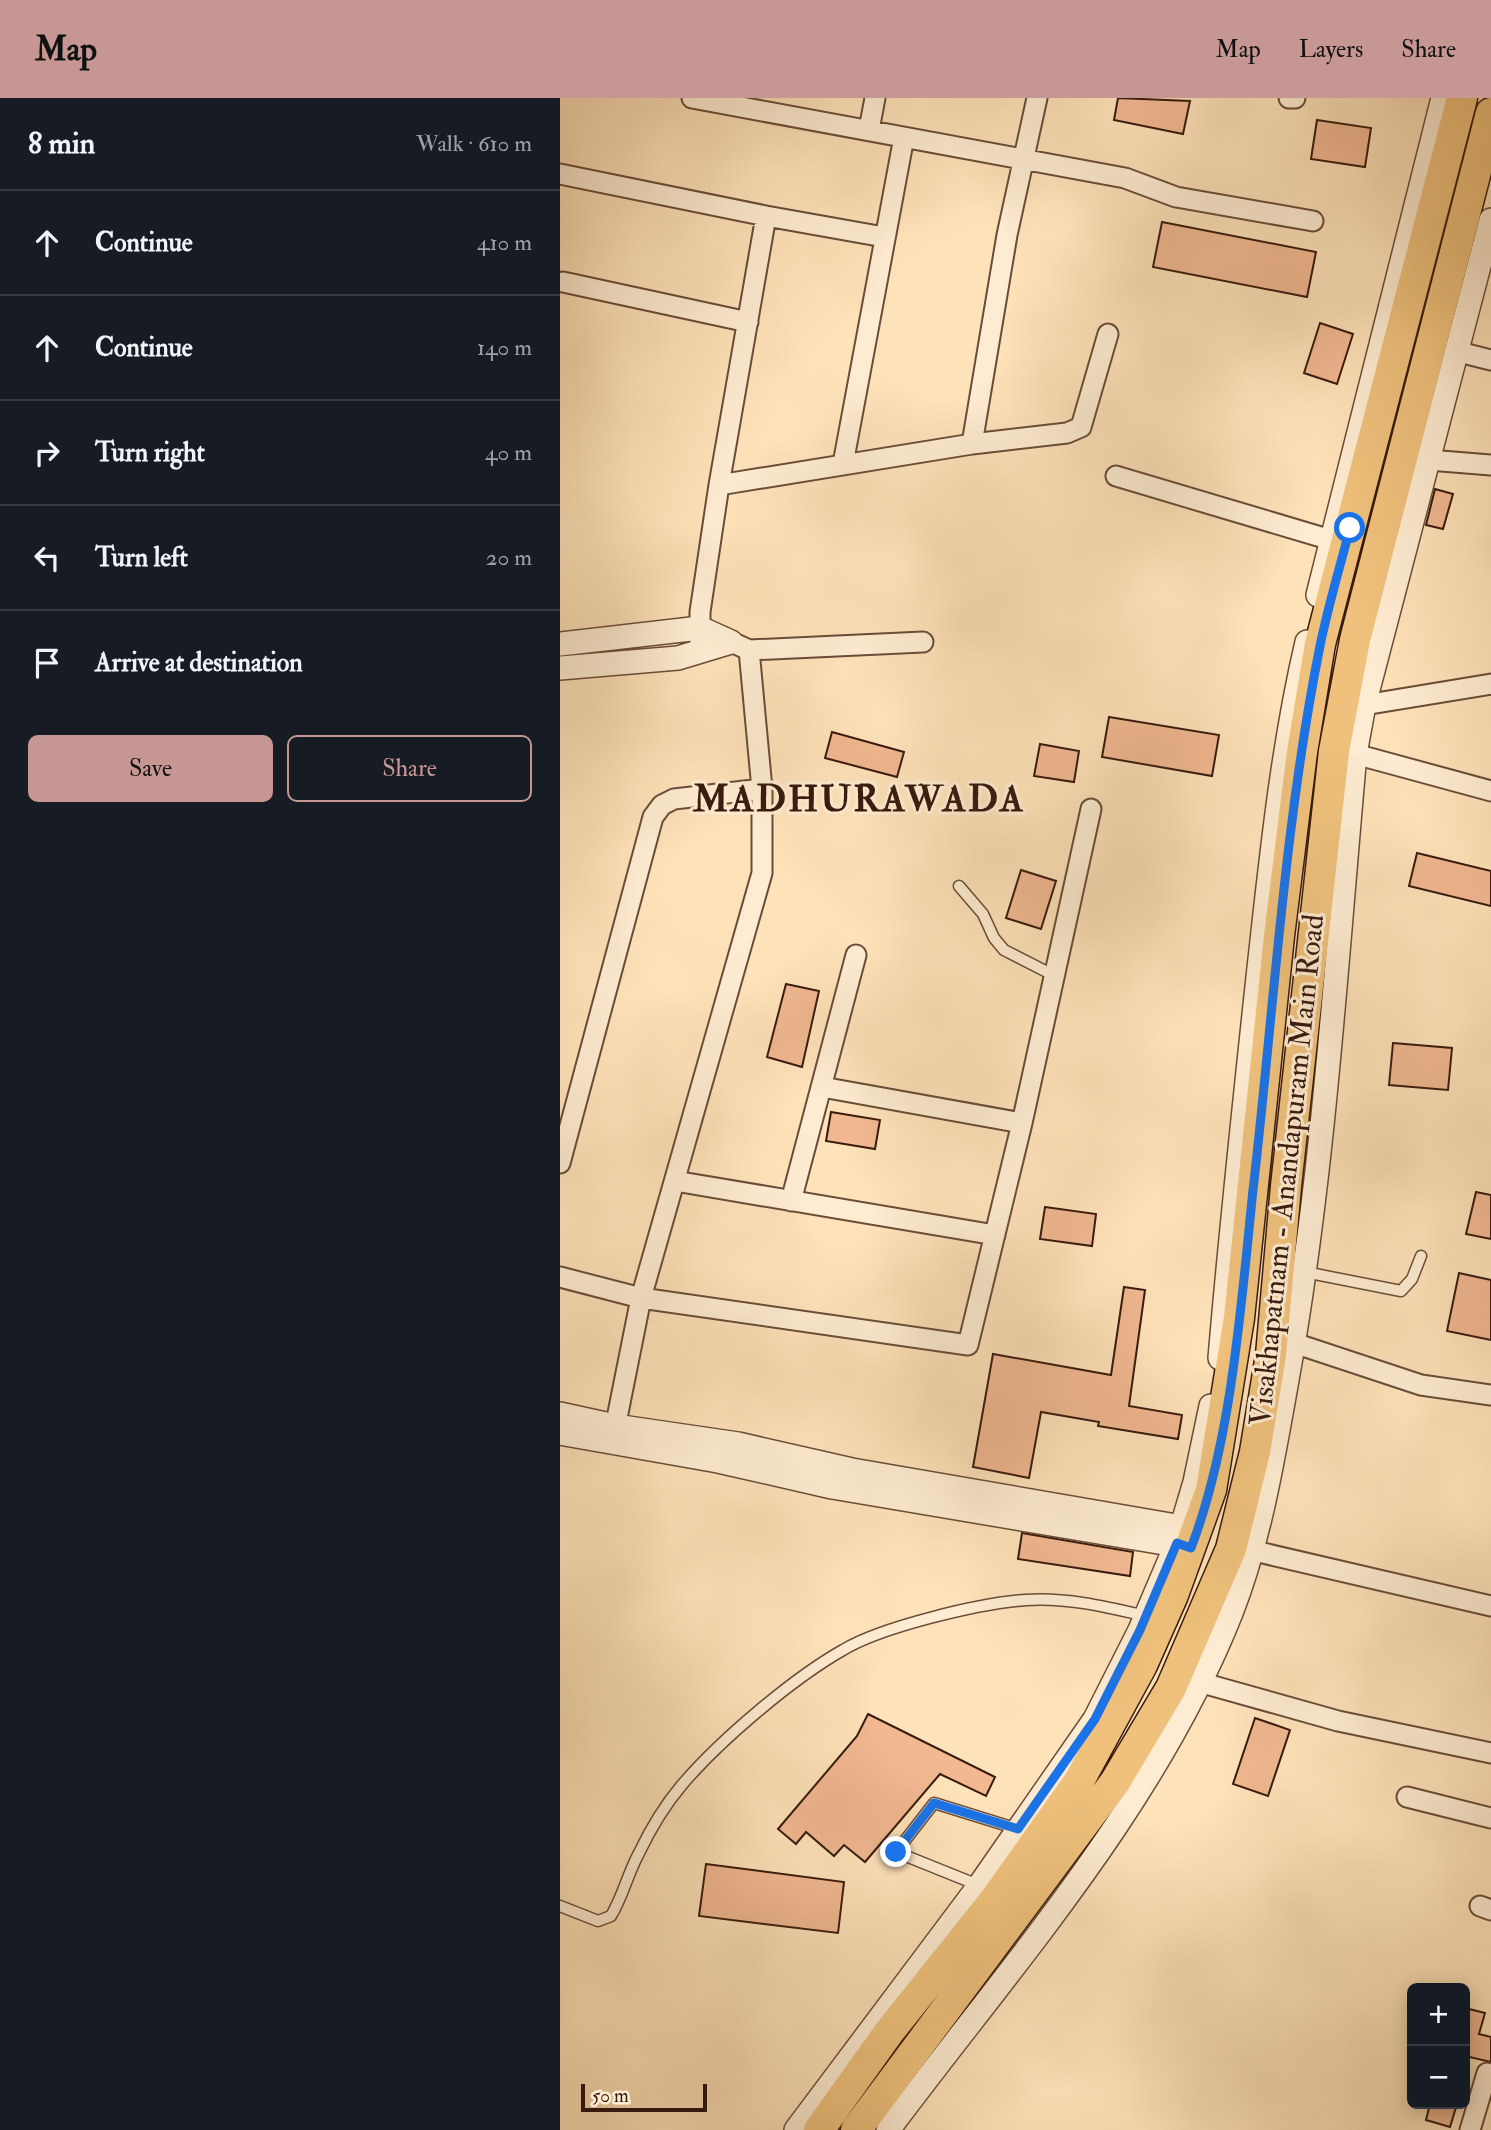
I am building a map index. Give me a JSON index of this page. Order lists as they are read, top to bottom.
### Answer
{
  "streets": {
    "main road": ["Visakhapatnam - Anandapuram Main Road"]
  },
  "districts": ["MADHURAWADA"],
  "scale_bar": "50 m",
  "page": {
    "header": "Map",
    "nav": ["Map", "Layers", "Share"],
    "heading": ["8 min", "Walk · 610 m"],
    "list": [
      ["Continue", "410 m"],
      ["Continue", "140 m"],
      ["Turn right", "40 m"],
      ["Turn left", "20 m"],
      "Arrive at destination"
    ],
    "buttons": ["Save", "Share"],
    "map_buttons": ["+", "−"],
    "scale": "50 m"
  }
}
